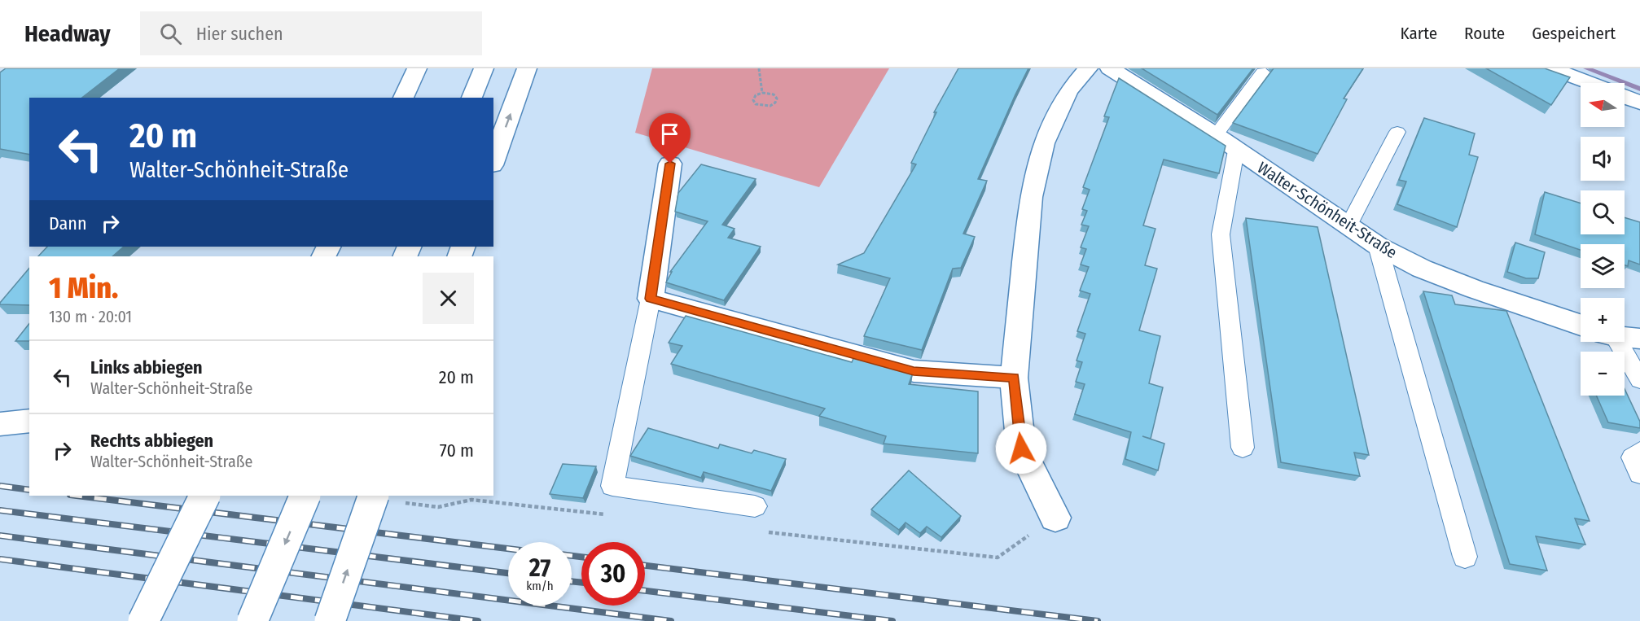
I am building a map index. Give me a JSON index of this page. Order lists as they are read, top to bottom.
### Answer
{
  "streets": {
    "main road": ["Walter-Schönheit-Straße"]
  },
  "north": "left",
  "page": {
    "header": "Headway",
    "search": "Hier suchen",
    "nav": ["Karte", "Route", "Gespeichert"],
    "map_buttons": ["+", "−"],
    "turn": ["20 m", "Walter-Schönheit-Straße"],
    "then": "Dann",
    "heading": ["1 Min.", "130 m · 20:01"],
    "list": [
      {
        "name": "Links abbiegen",
        "note": "Walter-Schönheit-Straße",
        "value": "20 m"
      },
      {
        "name": "Rechts abbiegen",
        "note": "Walter-Schönheit-Straße",
        "value": "70 m"
      }
    ],
    "speed": "27 km/h",
    "limit": "30"
  }
}
